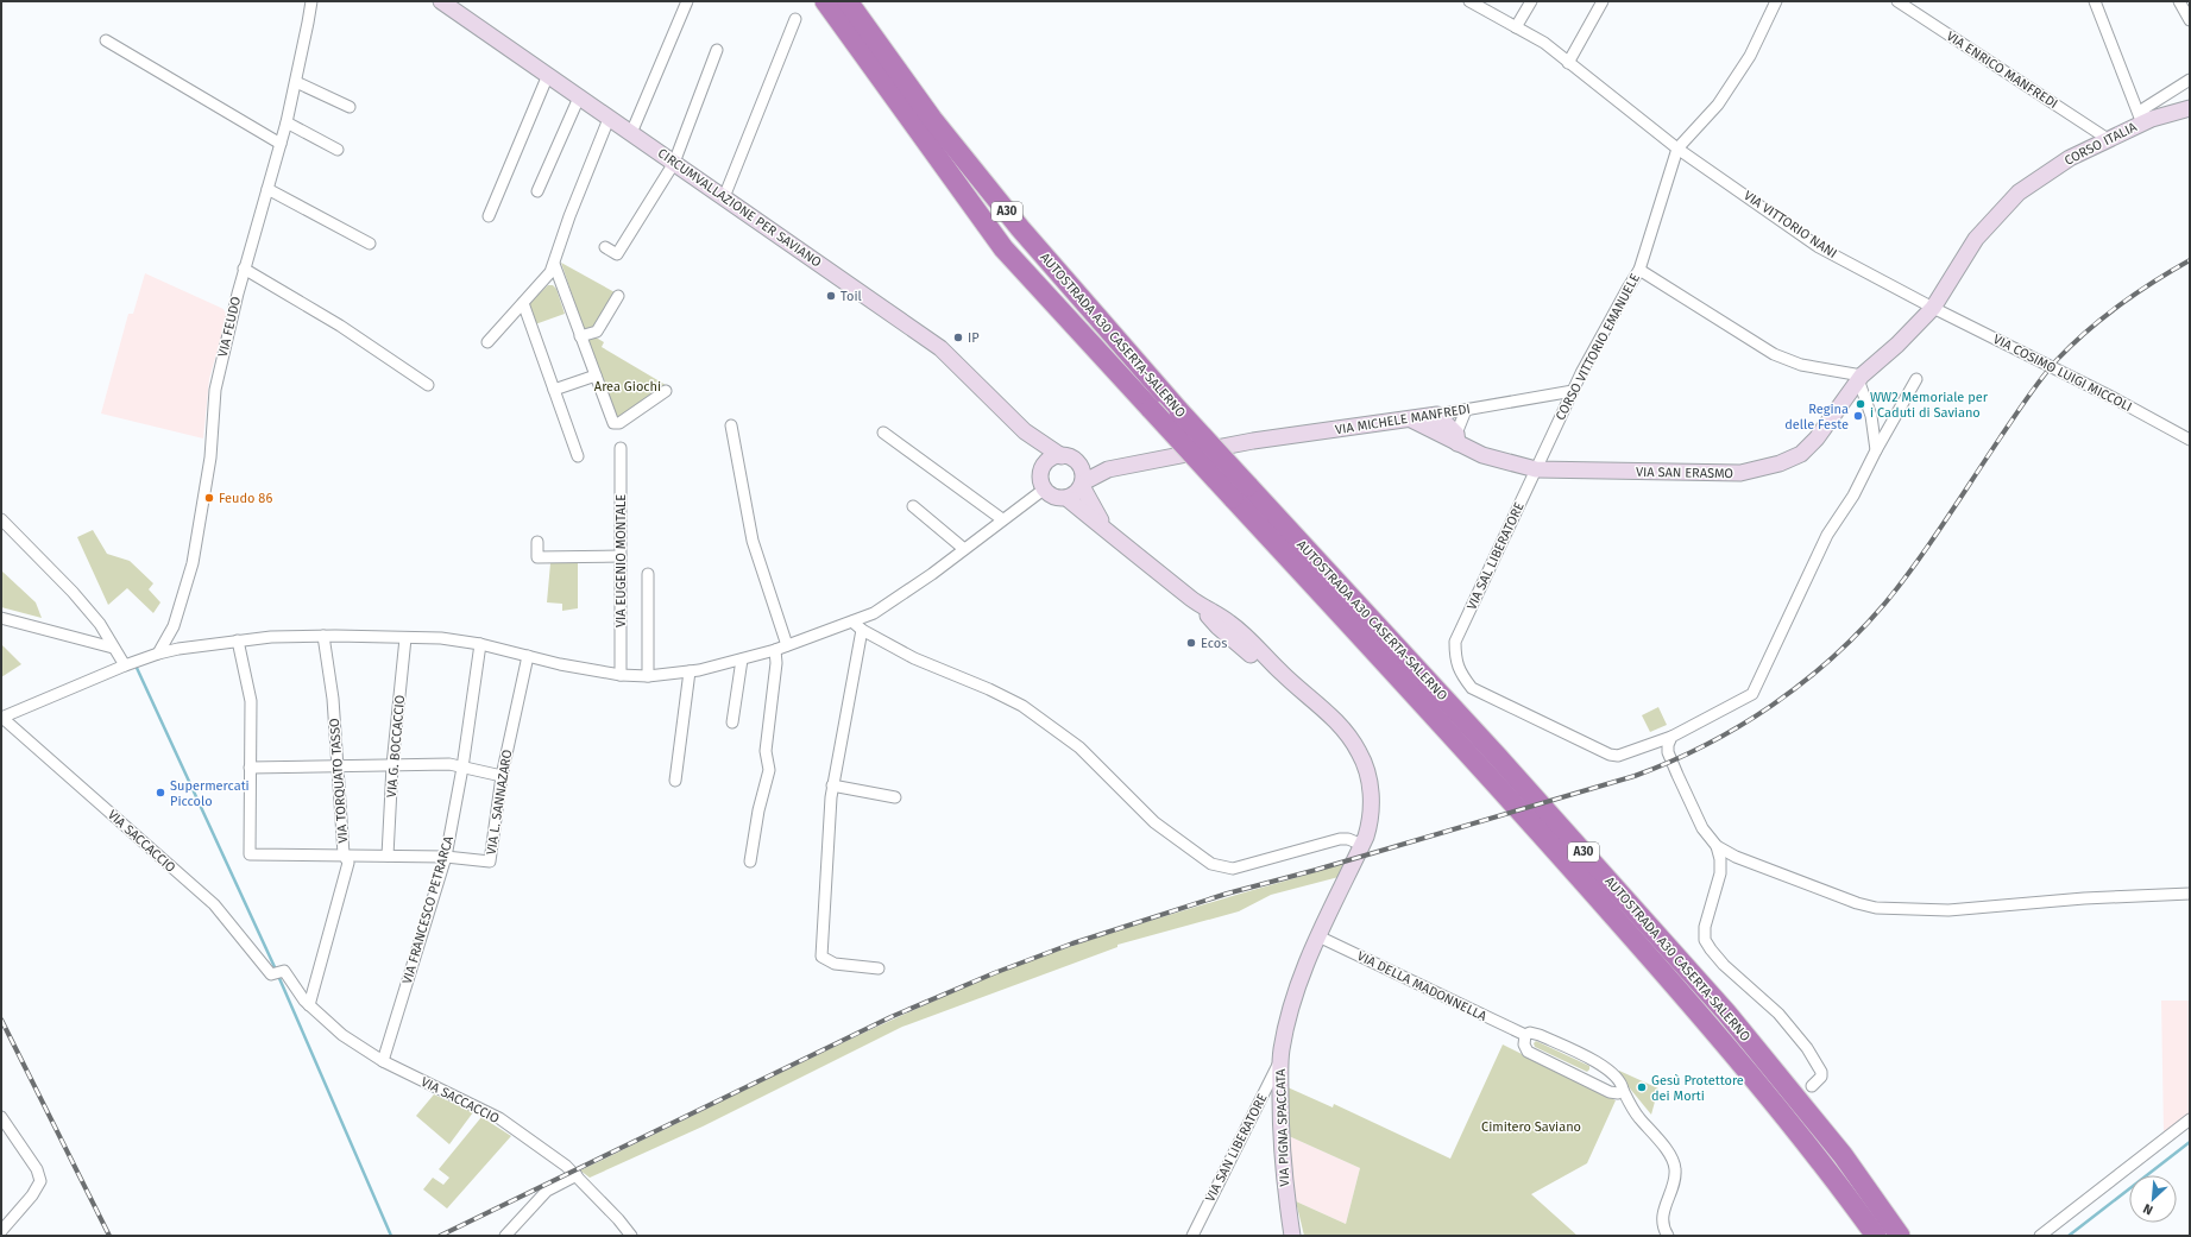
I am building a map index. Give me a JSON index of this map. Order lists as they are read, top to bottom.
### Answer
{
  "streets": {
    "highway": ["A30", "AUTOSTRADA A30 CASERTA-SALERNO"],
    "main road": [
      "CORSO ITALIA",
      "CIRCUMVALLAZIONE PER SAVIANO",
      "VIA MICHELE MANFREDI",
      "VIA SAN ERASMO",
      "VIA PIGNA SPACCATA"
    ],
    "street": [
      "VIA ENRICO MANFREDI",
      "VIA VITTORIO NANI",
      "VIA FEUDO",
      "CORSO VITTORIO EMANUELE",
      "VIA COSIMO LUIGI MICCOLI",
      "VIA SAL LIBERATORE",
      "VIA EUGENIO MONTALE",
      "VIA G. BOCCACCIO",
      "VIA TORQUATO TASSO",
      "VIA L. SANNAZARO",
      "VIA SACCACCIO",
      "VIA FRANCESCO PETRARCA",
      "VIA DELLA MADONNELLA",
      "VIA SAN LIBERATORE"
    ]
  },
  "crossings": [
    ["VIA ENRICO MANFREDI", "CORSO ITALIA"],
    ["CORSO ITALIA", "VIA VITTORIO NANI"],
    ["CORSO ITALIA", "VIA COSIMO LUIGI MICCOLI"],
    ["CORSO ITALIA", "VIA SAN ERASMO"],
    ["CIRCUMVALLAZIONE PER SAVIANO", "VIA PIGNA SPACCATA"],
    ["VIA VITTORIO NANI", "CORSO VITTORIO EMANUELE"],
    ["VIA VITTORIO NANI", "VIA COSIMO LUIGI MICCOLI"],
    ["VIA VITTORIO NANI", "VIA SAN ERASMO"],
    ["CORSO VITTORIO EMANUELE", "VIA MICHELE MANFREDI"],
    ["CORSO VITTORIO EMANUELE", "VIA SAN ERASMO"],
    ["CORSO VITTORIO EMANUELE", "VIA SAL LIBERATORE"],
    ["VIA COSIMO LUIGI MICCOLI", "VIA SAN ERASMO"],
    ["VIA MICHELE MANFREDI", "VIA SAN ERASMO"],
    ["VIA SAN ERASMO", "VIA SAL LIBERATORE"],
    ["VIA G. BOCCACCIO", "VIA L. SANNAZARO"],
    ["VIA TORQUATO TASSO", "VIA L. SANNAZARO"],
    ["VIA TORQUATO TASSO", "VIA SACCACCIO"],
    ["VIA L. SANNAZARO", "VIA FRANCESCO PETRARCA"],
    ["VIA SACCACCIO", "VIA FRANCESCO PETRARCA"],
    ["VIA DELLA MADONNELLA", "VIA PIGNA SPACCATA"],
    ["VIA PIGNA SPACCATA", "VIA SAN LIBERATORE"]
  ],
  "parks": ["Area Giochi", "Cimitero Saviano"],
  "places": [
    "Toil",
    "IP",
    "WW2 Memoriale per i Caduti di Saviano",
    "Regina delle Feste",
    "Feudo 86",
    "Ecos",
    "Supermercati Piccolo",
    "Gesù Protettore dei Morti"
  ],
  "north": "bottom left"
}
